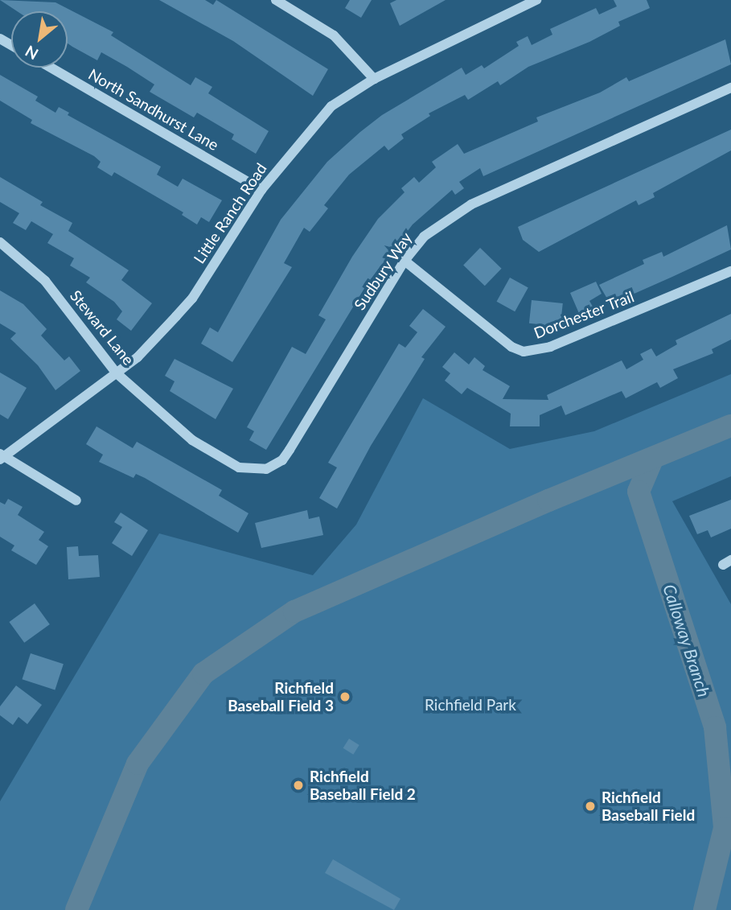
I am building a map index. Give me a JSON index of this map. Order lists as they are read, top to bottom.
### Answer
{
  "streets": {
    "street": [
      "North Sandhurst Lane",
      "Little Ranch Road",
      "Sudbury Way",
      "Dorchester Trail",
      "Steward Lane"
    ]
  },
  "crossings": [
    ["North Sandhurst Lane", "Little Ranch Road"],
    ["Little Ranch Road", "Steward Lane"],
    ["Sudbury Way", "Dorchester Trail"],
    ["Sudbury Way", "Steward Lane"]
  ],
  "water": ["Calloway Branch"],
  "parks": ["Richfield Park"],
  "places": ["Richfield Baseball Field 3", "Richfield Baseball Field 2", "Richfield Baseball Field"],
  "north": "bottom left"
}
